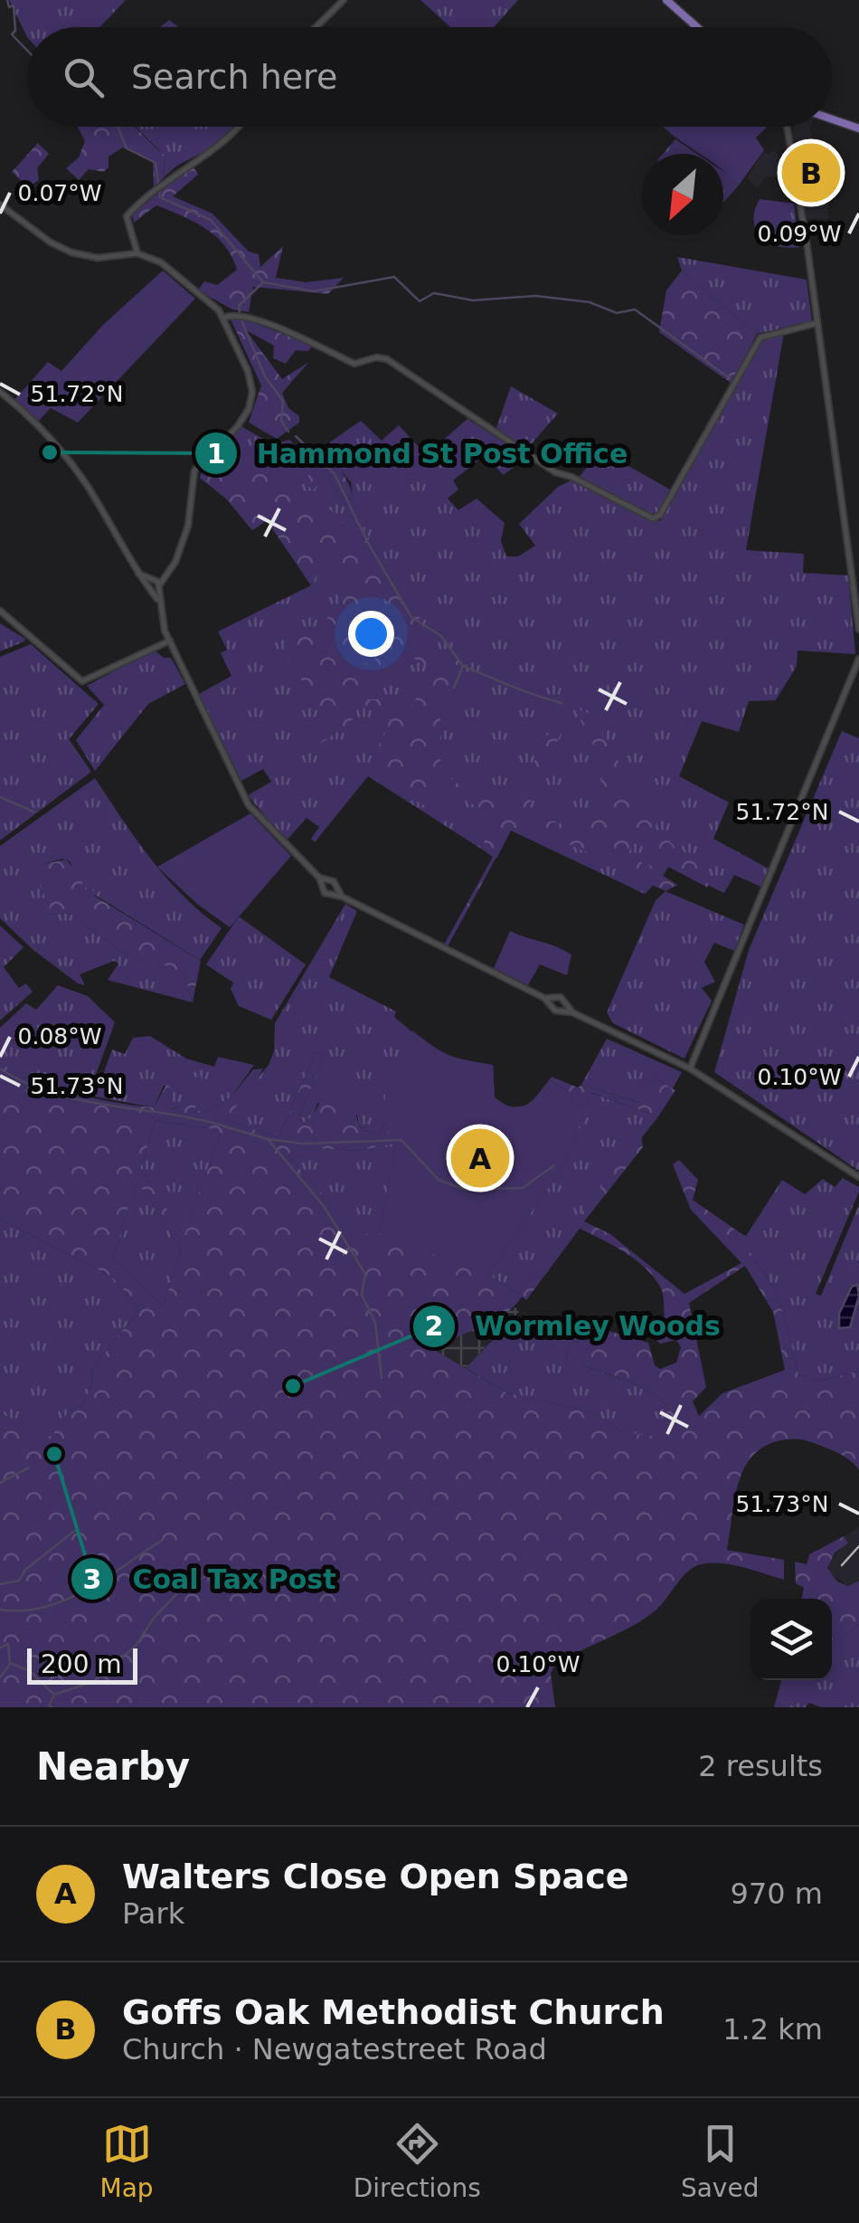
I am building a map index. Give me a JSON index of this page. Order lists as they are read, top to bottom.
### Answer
{
  "places": ["Hammond St Post Office", "Wormley Woods", "Coal Tax Post"],
  "scale_bar": "200 m",
  "north": "bottom left",
  "page": {
    "search": "Search here",
    "pins": ["B", "A"],
    "scale": "200 m",
    "heading": ["Nearby", "2 results"],
    "list": [
      {
        "mark": "A",
        "name": "Walters Close Open Space",
        "note": "Park",
        "value": "970 m"
      },
      {
        "mark": "B",
        "name": "Goffs Oak Methodist Church",
        "note": "Church · Newgatestreet Road",
        "value": "1.2 km"
      }
    ],
    "nav": ["Map", "Directions", "Saved"]
  },
  "coordinates": [
    "0.07°W",
    "0.09°W",
    "51.72°N",
    "0.08°W",
    "0.10°W",
    "51.73°N"
  ]
}
